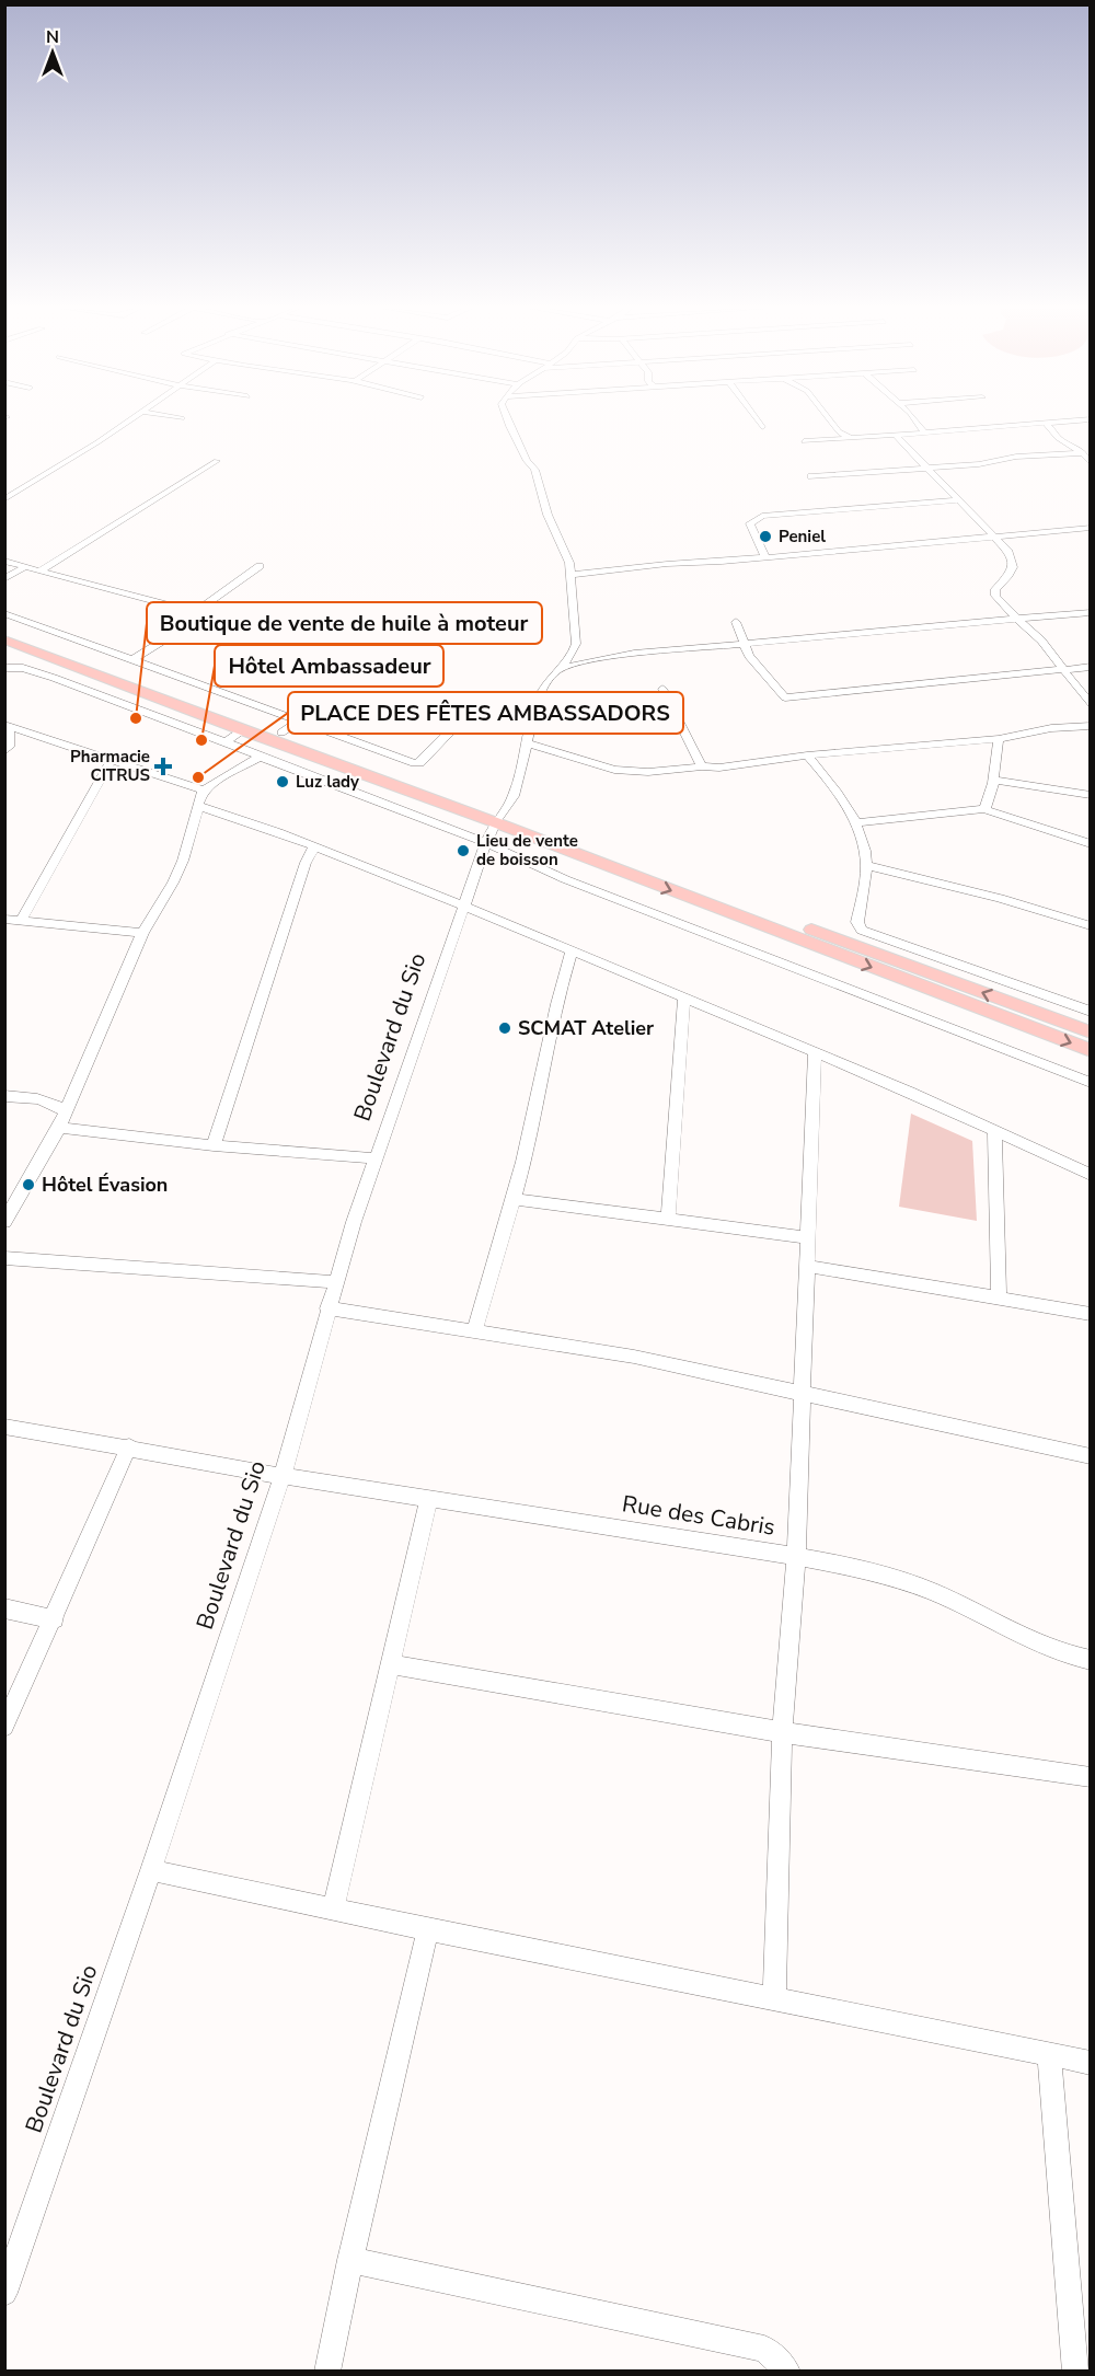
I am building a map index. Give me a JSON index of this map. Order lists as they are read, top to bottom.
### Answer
{
  "streets": {
    "street": ["Boulevard du Sio", "Rue des Cabris"]
  },
  "crossings": [
    ["Boulevard du Sio", "Rue des Cabris"]
  ],
  "places": {
    "other": [
      "Peniel",
      "Boutique de vente de huile à moteur",
      "Hôtel Ambassadeur",
      "PLACE DES FÊTES AMBASSADORS",
      "Luz lady",
      "Lieu de vente de boisson",
      "SCMAT Atelier",
      "Hôtel Évasion"
    ],
    "health": ["Pharmacie CITRUS"]
  },
  "north": "top"
}
